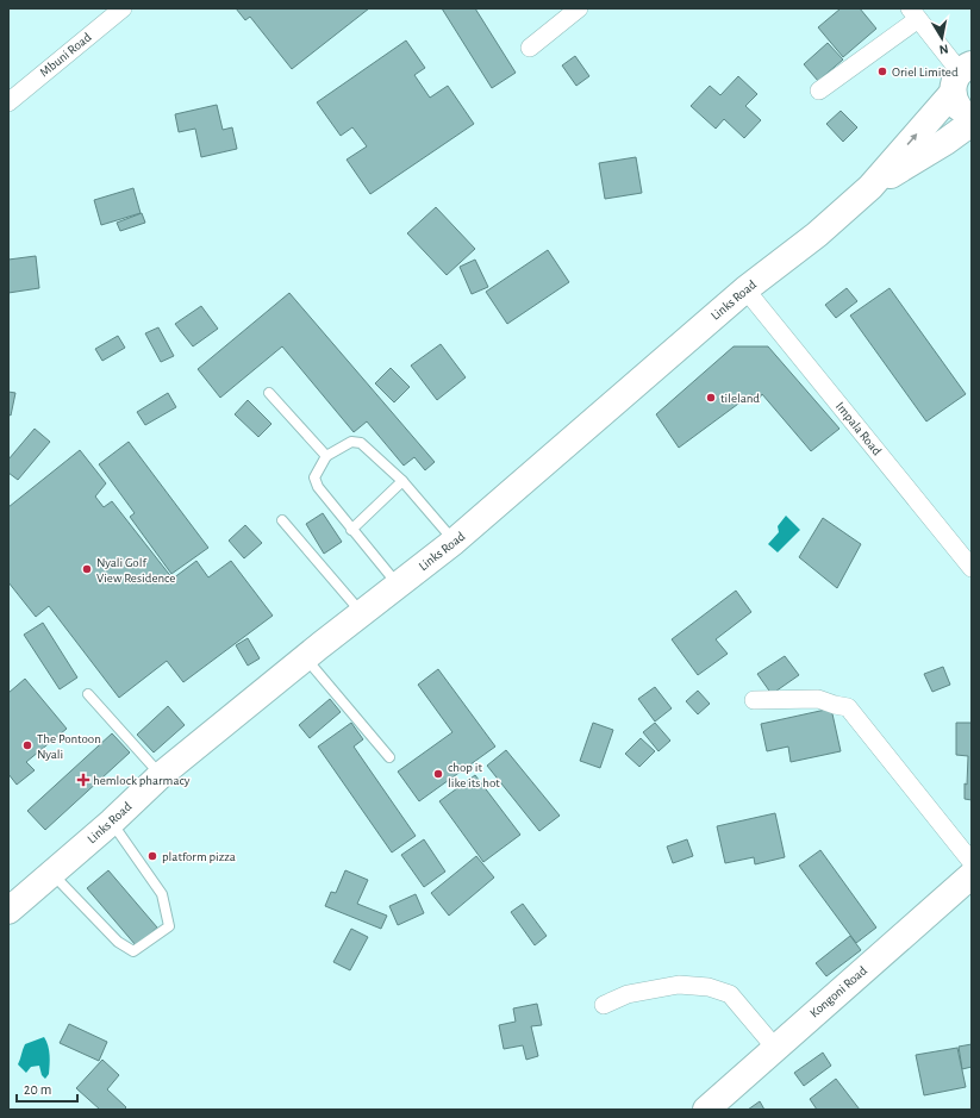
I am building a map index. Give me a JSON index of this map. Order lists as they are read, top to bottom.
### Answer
{
  "streets": {
    "main road": ["Links Road", "Kongoni Road"],
    "street": ["Mbuni Road", "Impala Road"]
  },
  "crossings": [
    ["Links Road", "Impala Road"]
  ],
  "places": {
    "other": [
      "Oriel Limited",
      "tileland",
      "Nyali Golf View Residence",
      "The Pontoon Nyali",
      "chop it like its hot",
      "platform pizza"
    ],
    "health": ["hemlock pharmacy"]
  },
  "scale_bar": "20 m",
  "north": "bottom"
}
